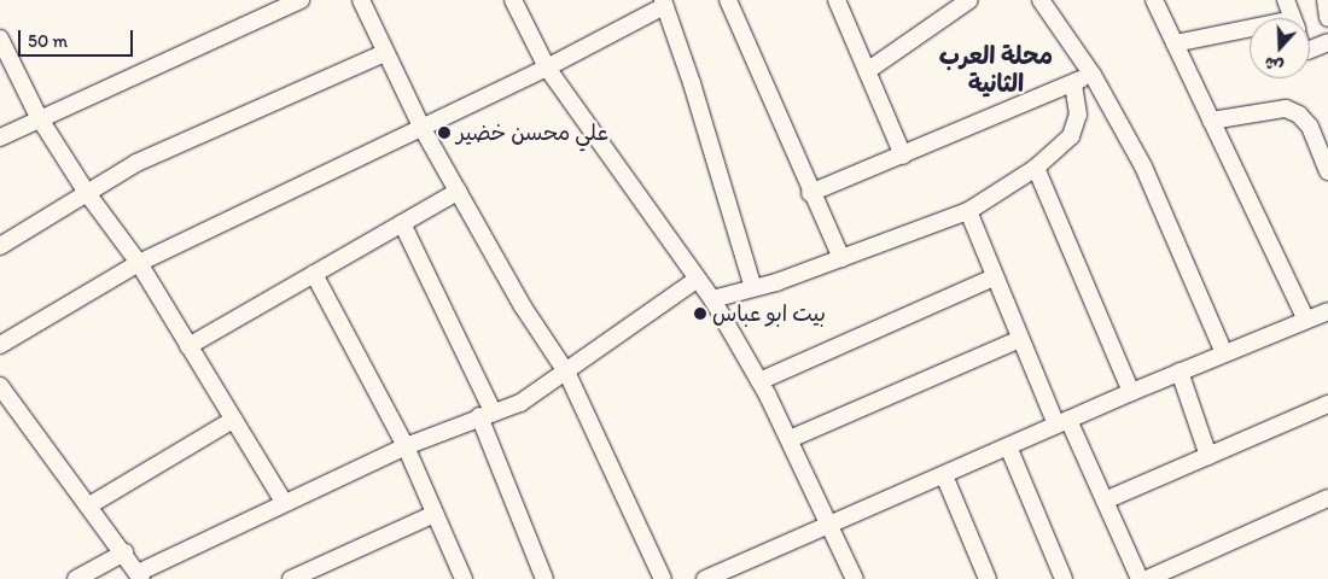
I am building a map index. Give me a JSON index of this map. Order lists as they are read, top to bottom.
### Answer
{
  "districts": ["محلة العرب الثانية"],
  "places": ["علي محسن خضير", "بيت ابو عباس"],
  "scale_bar": "50 m",
  "north": "bottom"
}
